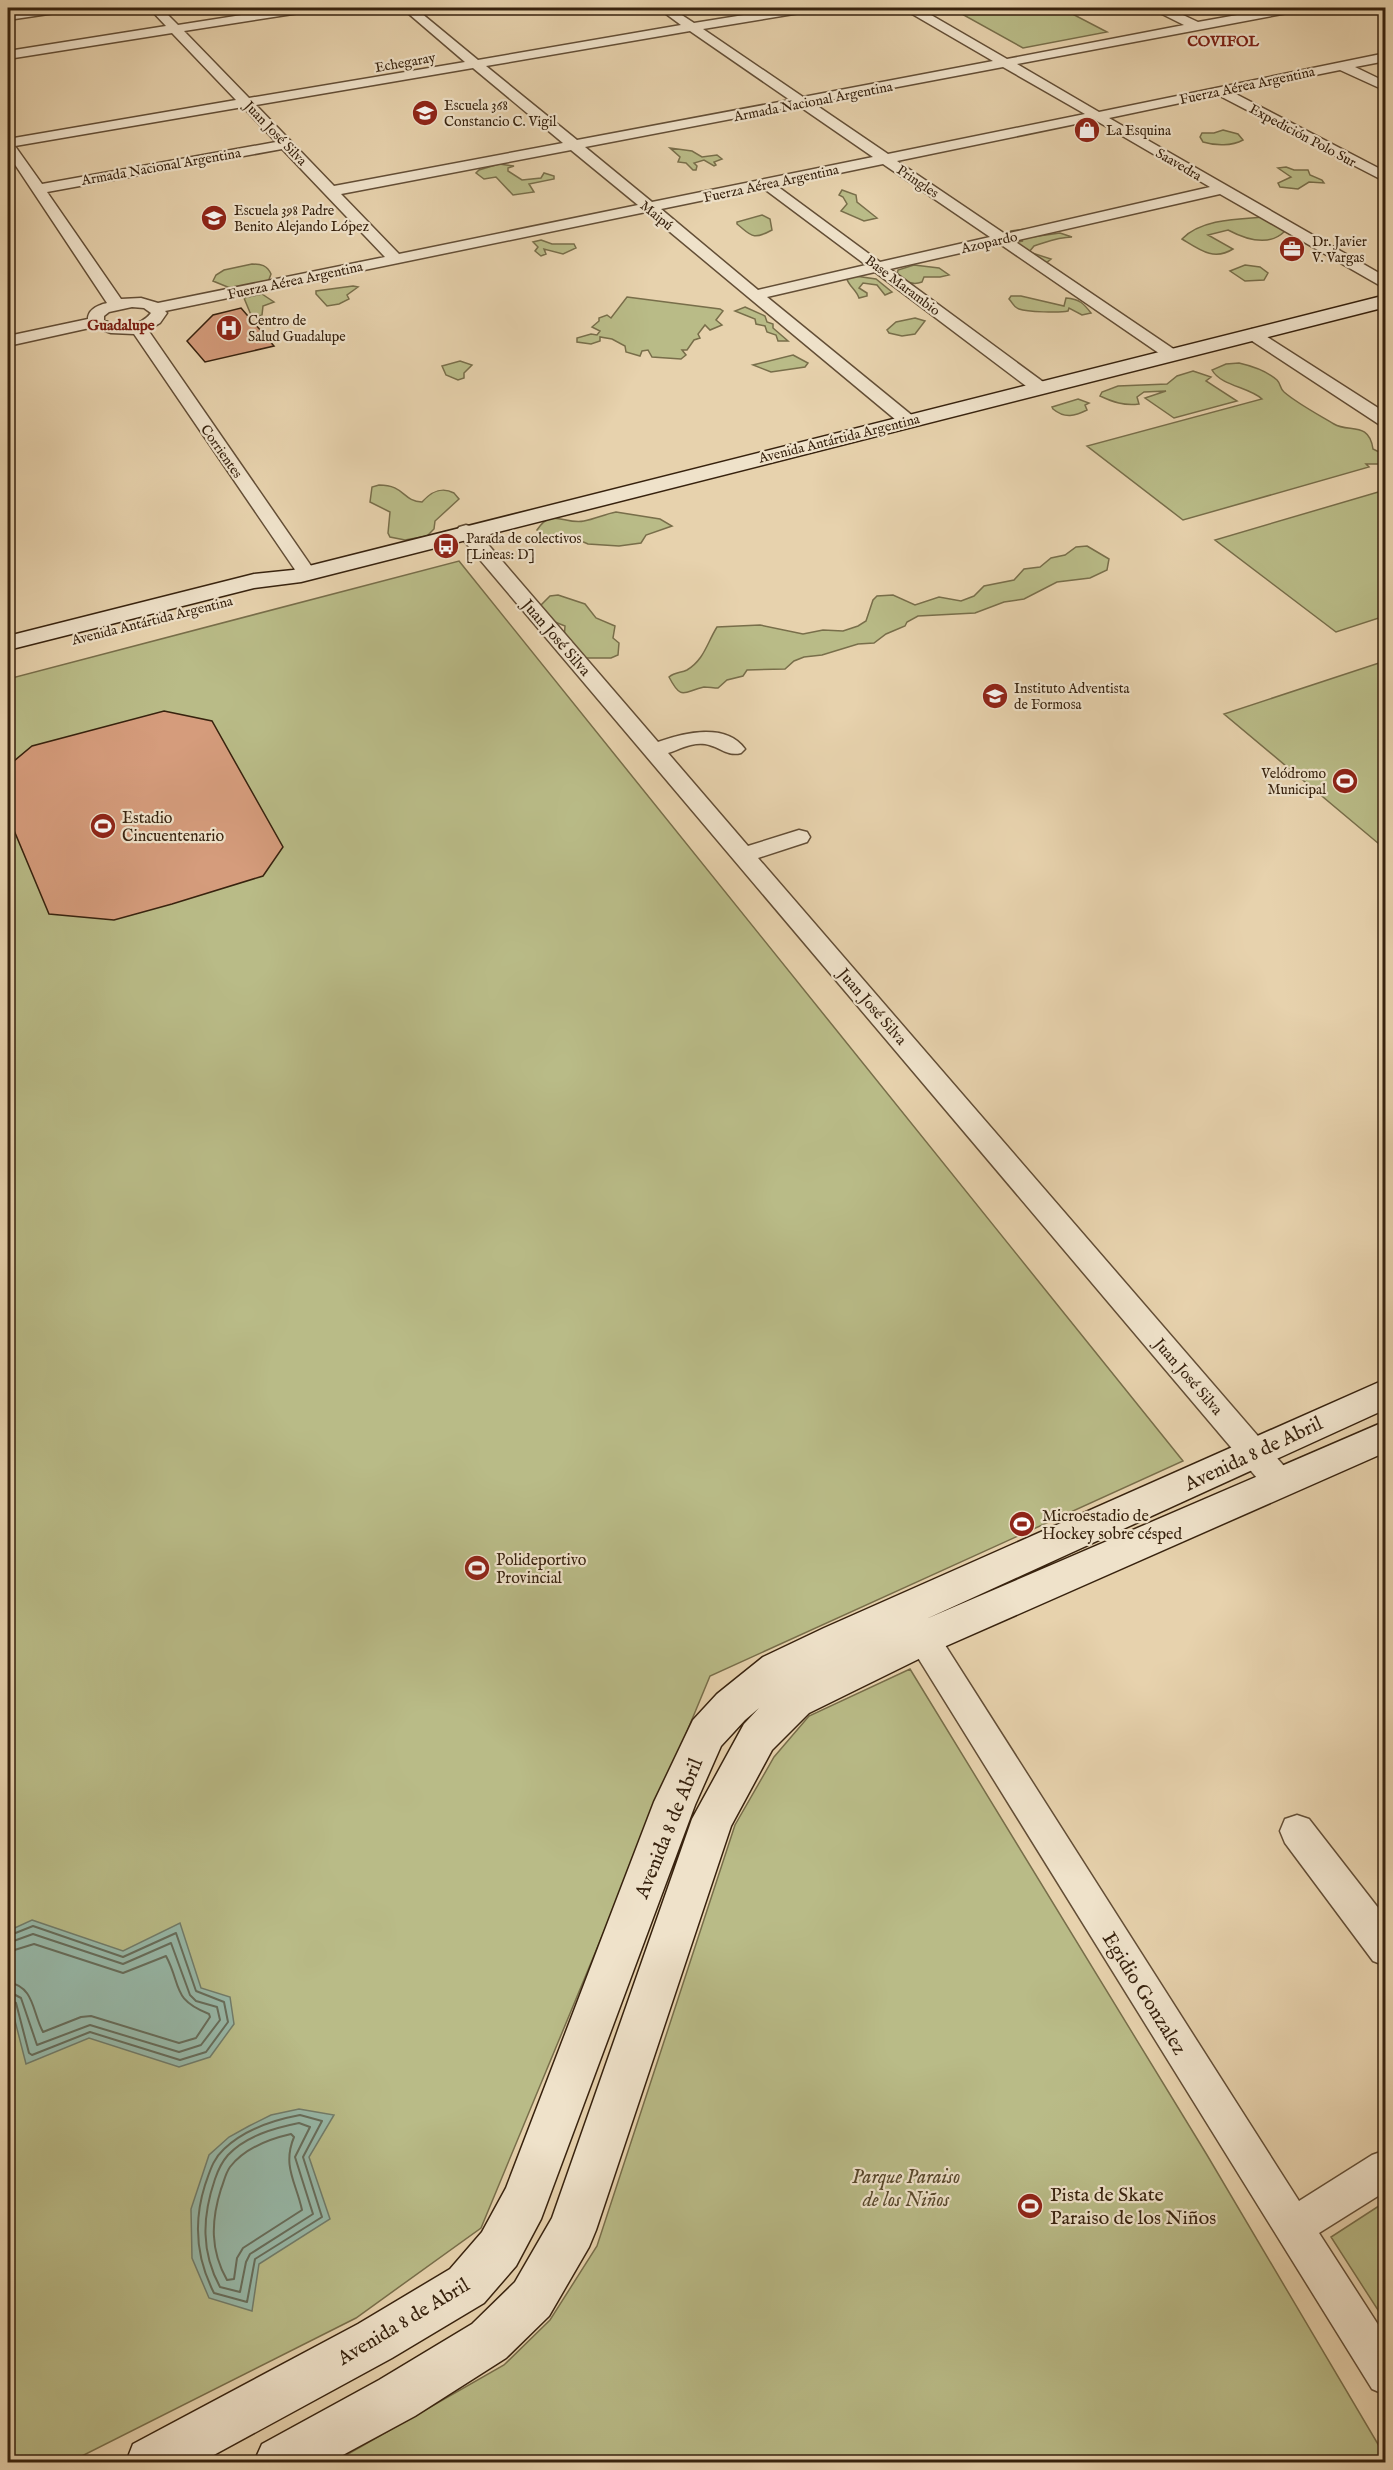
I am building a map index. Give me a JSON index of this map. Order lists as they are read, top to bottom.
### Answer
{
  "streets": {
    "main road": ["Avenida Antártida Argentina", "Avenida 8 de Abril"],
    "street": [
      "Echegaray",
      "Fuerza Aérea Argentina",
      "Armada Nacional Argentina",
      "Juan José Silva",
      "Expedición Polo Sur",
      "Saavedra",
      "Pringles",
      "Maipú",
      "Azopardo",
      "Base Marambio",
      "Corrientes",
      "Egidio Gonzalez"
    ]
  },
  "crossings": [
    ["Echegaray", "Juan José Silva"],
    ["Echegaray", "Pringles"],
    ["Echegaray", "Maipú"],
    ["Fuerza Aérea Argentina", "Juan José Silva"],
    ["Fuerza Aérea Argentina", "Expedición Polo Sur"],
    ["Fuerza Aérea Argentina", "Saavedra"],
    ["Fuerza Aérea Argentina", "Pringles"],
    ["Fuerza Aérea Argentina", "Maipú"],
    ["Fuerza Aérea Argentina", "Base Marambio"],
    ["Armada Nacional Argentina", "Juan José Silva"],
    ["Armada Nacional Argentina", "Saavedra"],
    ["Armada Nacional Argentina", "Pringles"],
    ["Armada Nacional Argentina", "Maipú"],
    ["Juan José Silva", "Avenida Antártida Argentina"],
    ["Juan José Silva", "Avenida 8 de Abril"],
    ["Saavedra", "Azopardo"],
    ["Pringles", "Azopardo"],
    ["Pringles", "Avenida Antártida Argentina"],
    ["Maipú", "Azopardo"],
    ["Maipú", "Avenida Antártida Argentina"],
    ["Azopardo", "Base Marambio"],
    ["Base Marambio", "Avenida Antártida Argentina"],
    ["Avenida Antártida Argentina", "Corrientes"],
    ["Avenida 8 de Abril", "Egidio Gonzalez"]
  ],
  "districts": ["COVIFOL", "Guadalupe"],
  "parks": ["Parque Paraiso de los Niños"],
  "places": {
    "school or university": ["Escuela 368 Constancio C. Vigil", "Escuela 398 Padre Benito Alejando López", "Instituto Adventista de Formosa"],
    "shop": ["La Esquina"],
    "office": ["Dr. Javier V. Vargas"],
    "hospital": ["Centro de Salud Guadalupe"],
    "bus stop": ["Parada de colectivos [Lineas: D]"],
    "sports": [
      "Velódromo Municipal",
      "Estadio Cincuentenario",
      "Microestadio de Hockey sobre césped",
      "Polideportivo Provincial",
      "Pista de Skate Paraiso de los Niños"
    ]
  }
}
